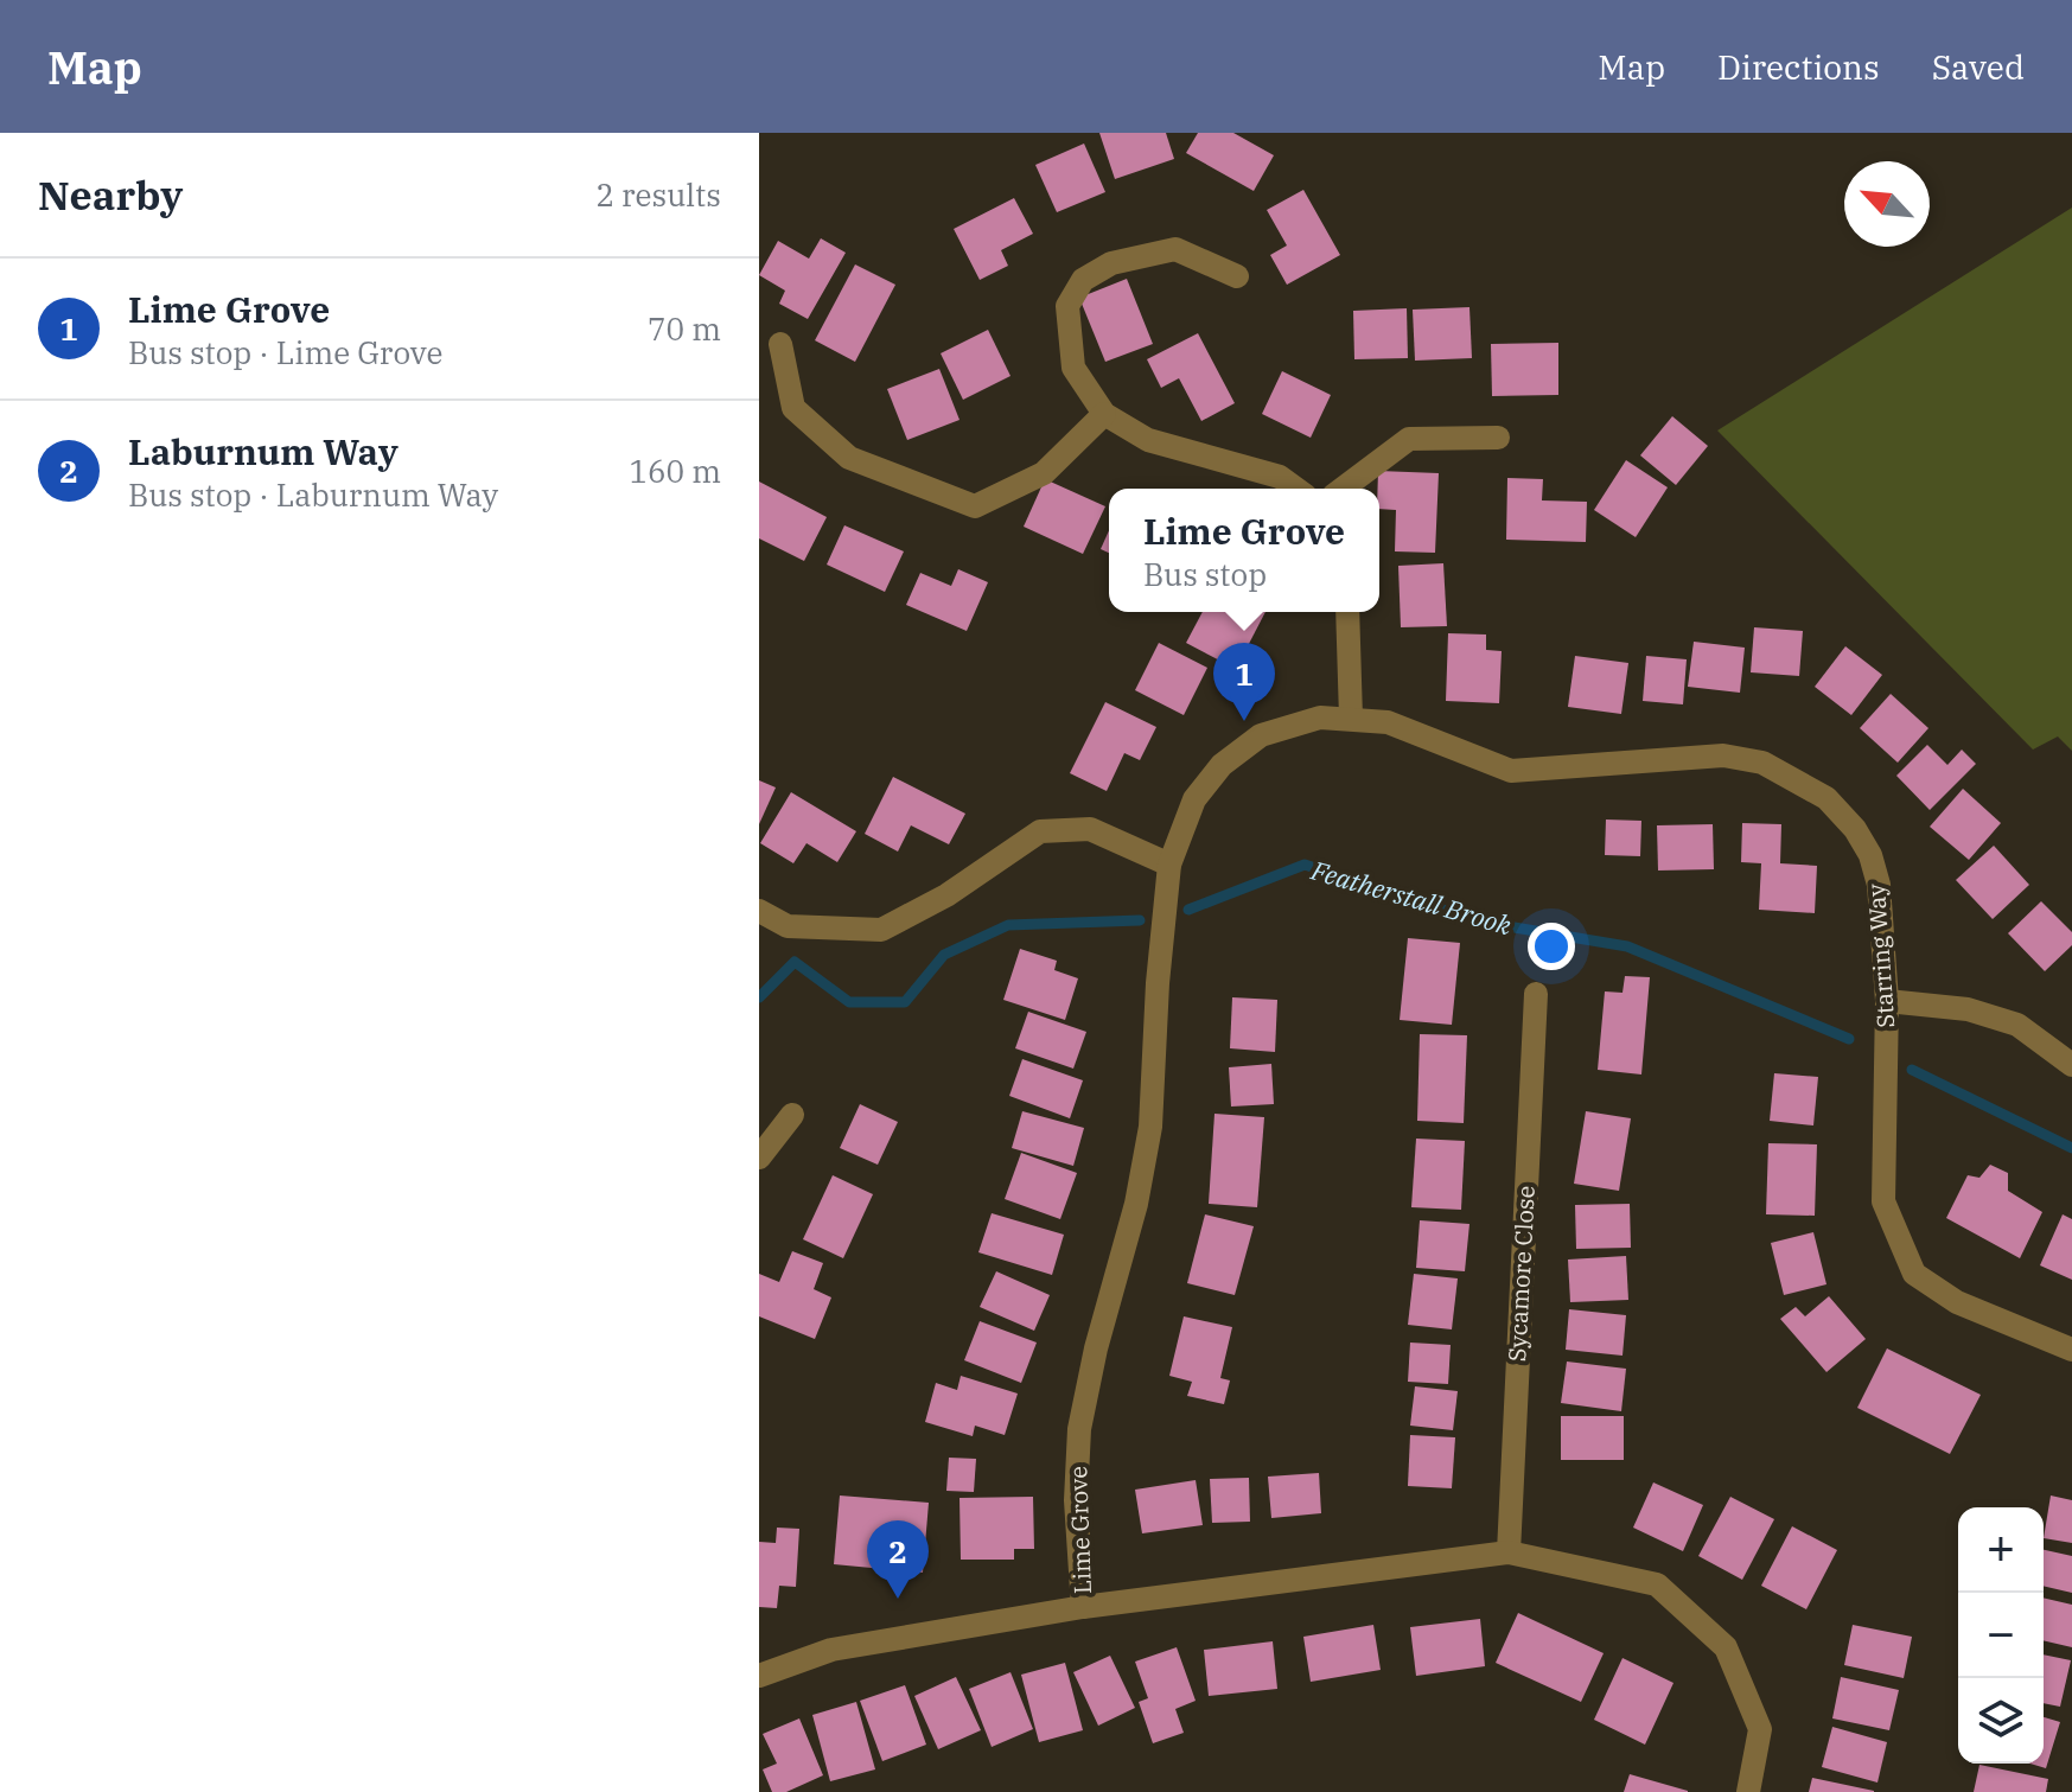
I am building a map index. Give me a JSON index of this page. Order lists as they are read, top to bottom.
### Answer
{
  "streets": {
    "street": ["Starring Way", "Sycamore Close", "Lime Grove"]
  },
  "crossings": [
    ["Starring Way", "Lime Grove"]
  ],
  "water": ["Featherstall Brook"],
  "north": "top left",
  "page": {
    "header": "Map",
    "nav": ["Map", "Directions", "Saved"],
    "heading": ["Nearby", "2 results"],
    "list": [
      {
        "mark": "1",
        "name": "Lime Grove",
        "note": "Bus stop · Lime Grove",
        "value": "70 m"
      },
      {
        "mark": "2",
        "name": "Laburnum Way",
        "note": "Bus stop · Laburnum Way",
        "value": "160 m"
      }
    ],
    "popup": ["Lime Grove", "Bus stop"],
    "pins": ["1", "2"],
    "map_buttons": ["+", "−"]
  }
}
